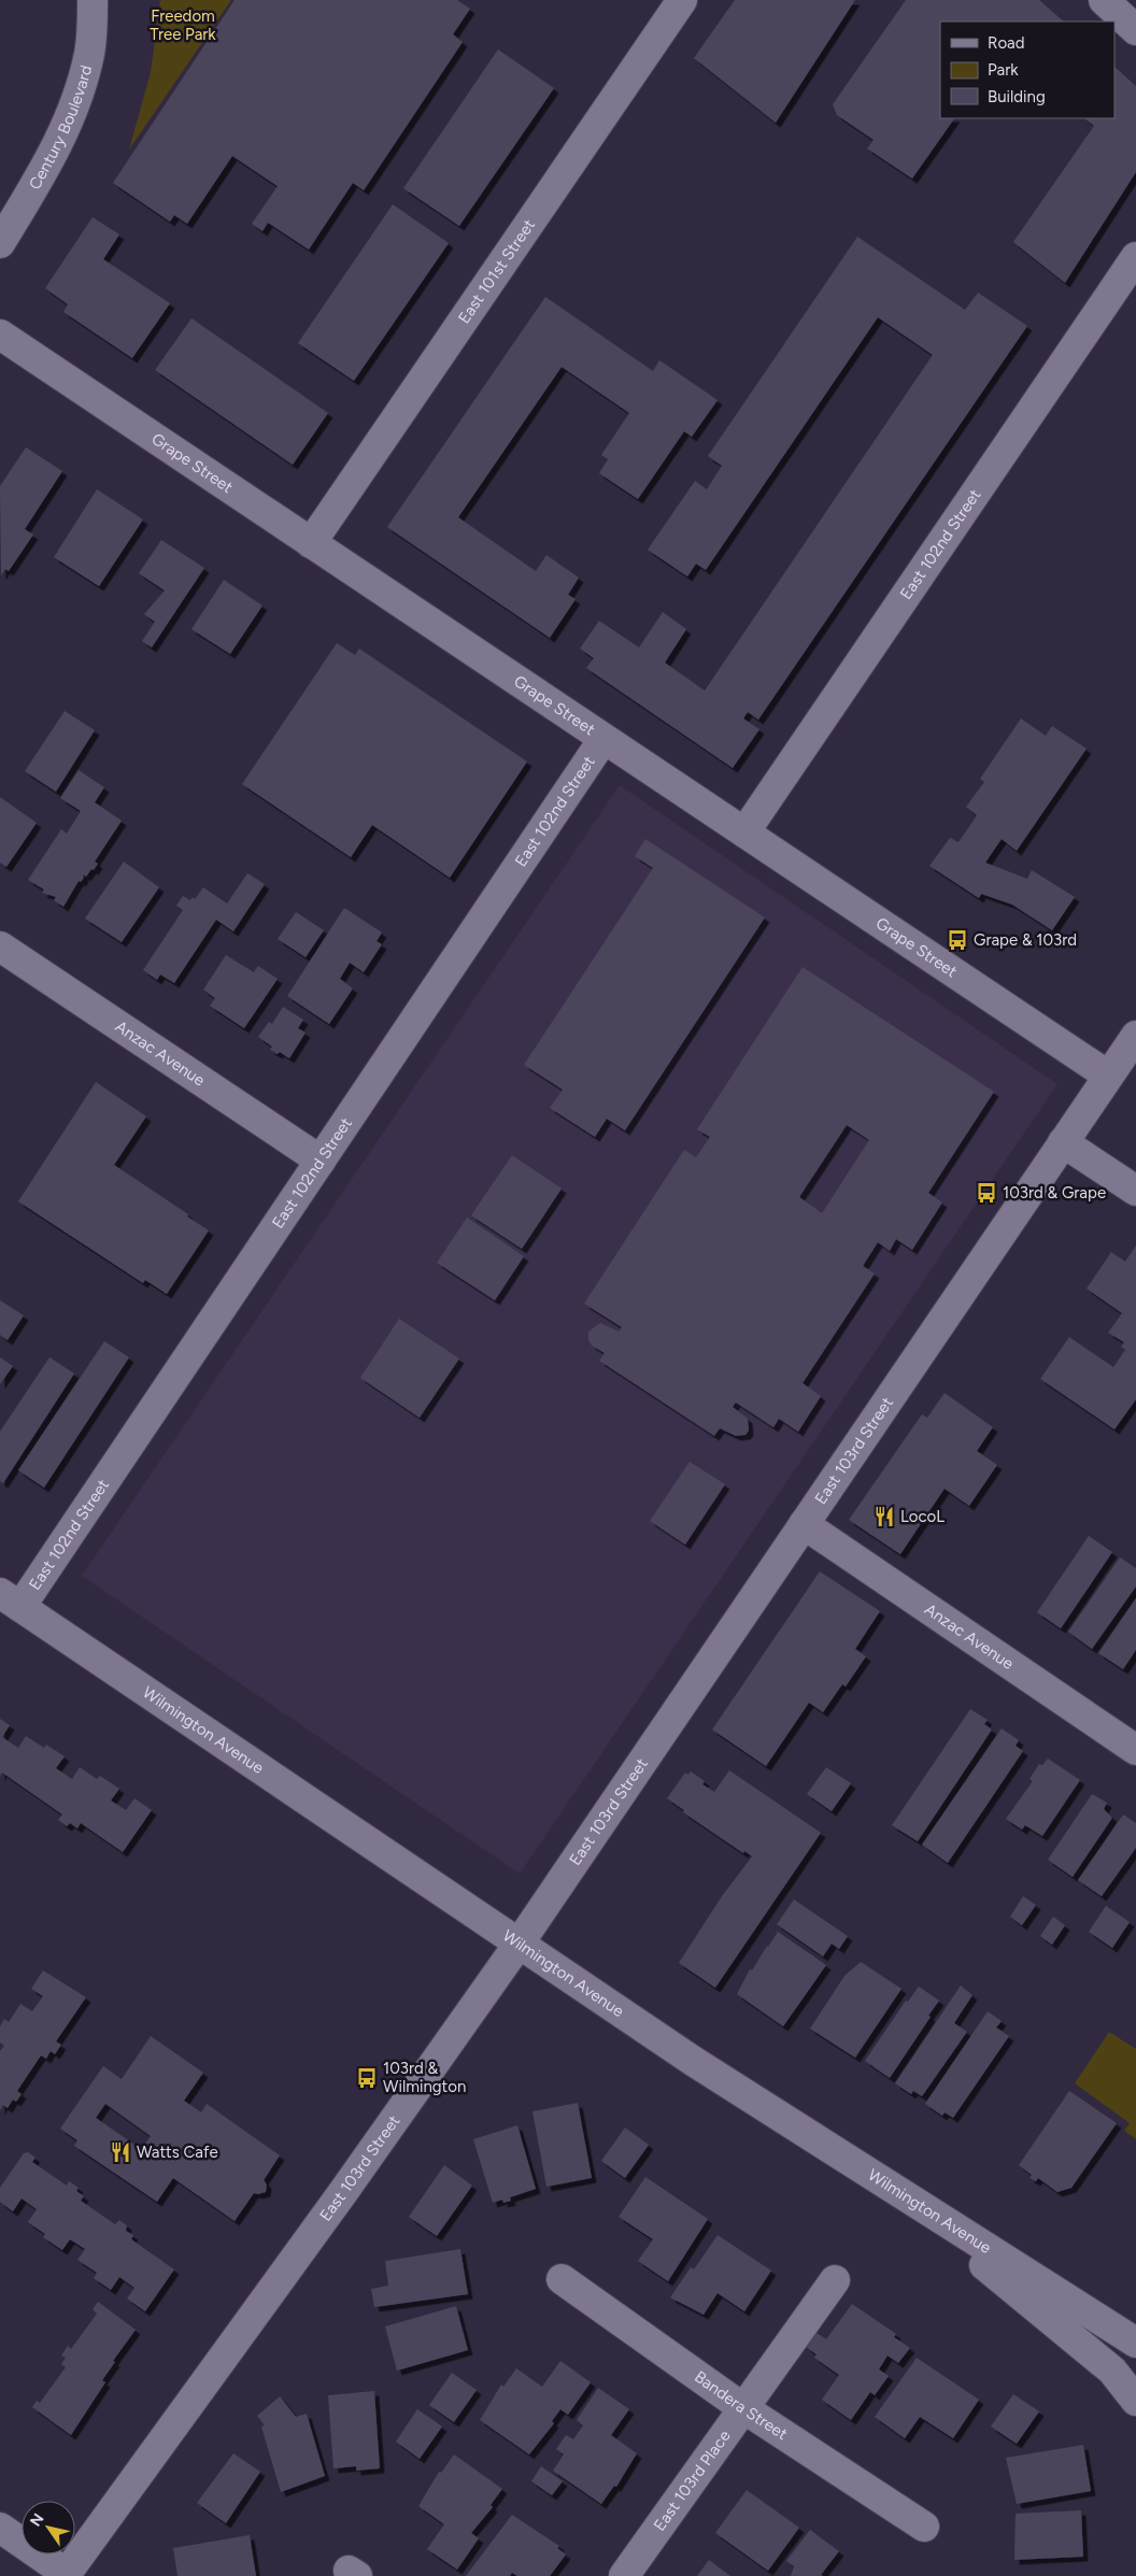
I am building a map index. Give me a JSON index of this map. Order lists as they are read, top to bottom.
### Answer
{
  "streets": {
    "street": [
      "Century Boulevard",
      "East 101st Street",
      "Grape Street",
      "East 102nd Street",
      "Anzac Avenue",
      "East 103rd Street",
      "Wilmington Avenue",
      "Bandera Street",
      "East 103rd Place"
    ]
  },
  "crossings": [
    ["East 101st Street", "Grape Street"],
    ["Grape Street", "East 102nd Street"],
    ["Grape Street", "East 103rd Street"],
    ["East 102nd Street", "Anzac Avenue"],
    ["East 102nd Street", "Wilmington Avenue"],
    ["Anzac Avenue", "East 103rd Street"],
    ["East 103rd Street", "Wilmington Avenue"],
    ["Bandera Street", "East 103rd Place"]
  ],
  "parks": ["Freedom Tree Park"],
  "places": {
    "bus stop": ["Grape & 103rd", "103rd & Grape", "103rd & Wilmington"],
    "restaurant": ["LocoL", "Watts Cafe"]
  },
  "legend": ["Road", "Park", "Building"],
  "north": "top left"
}
